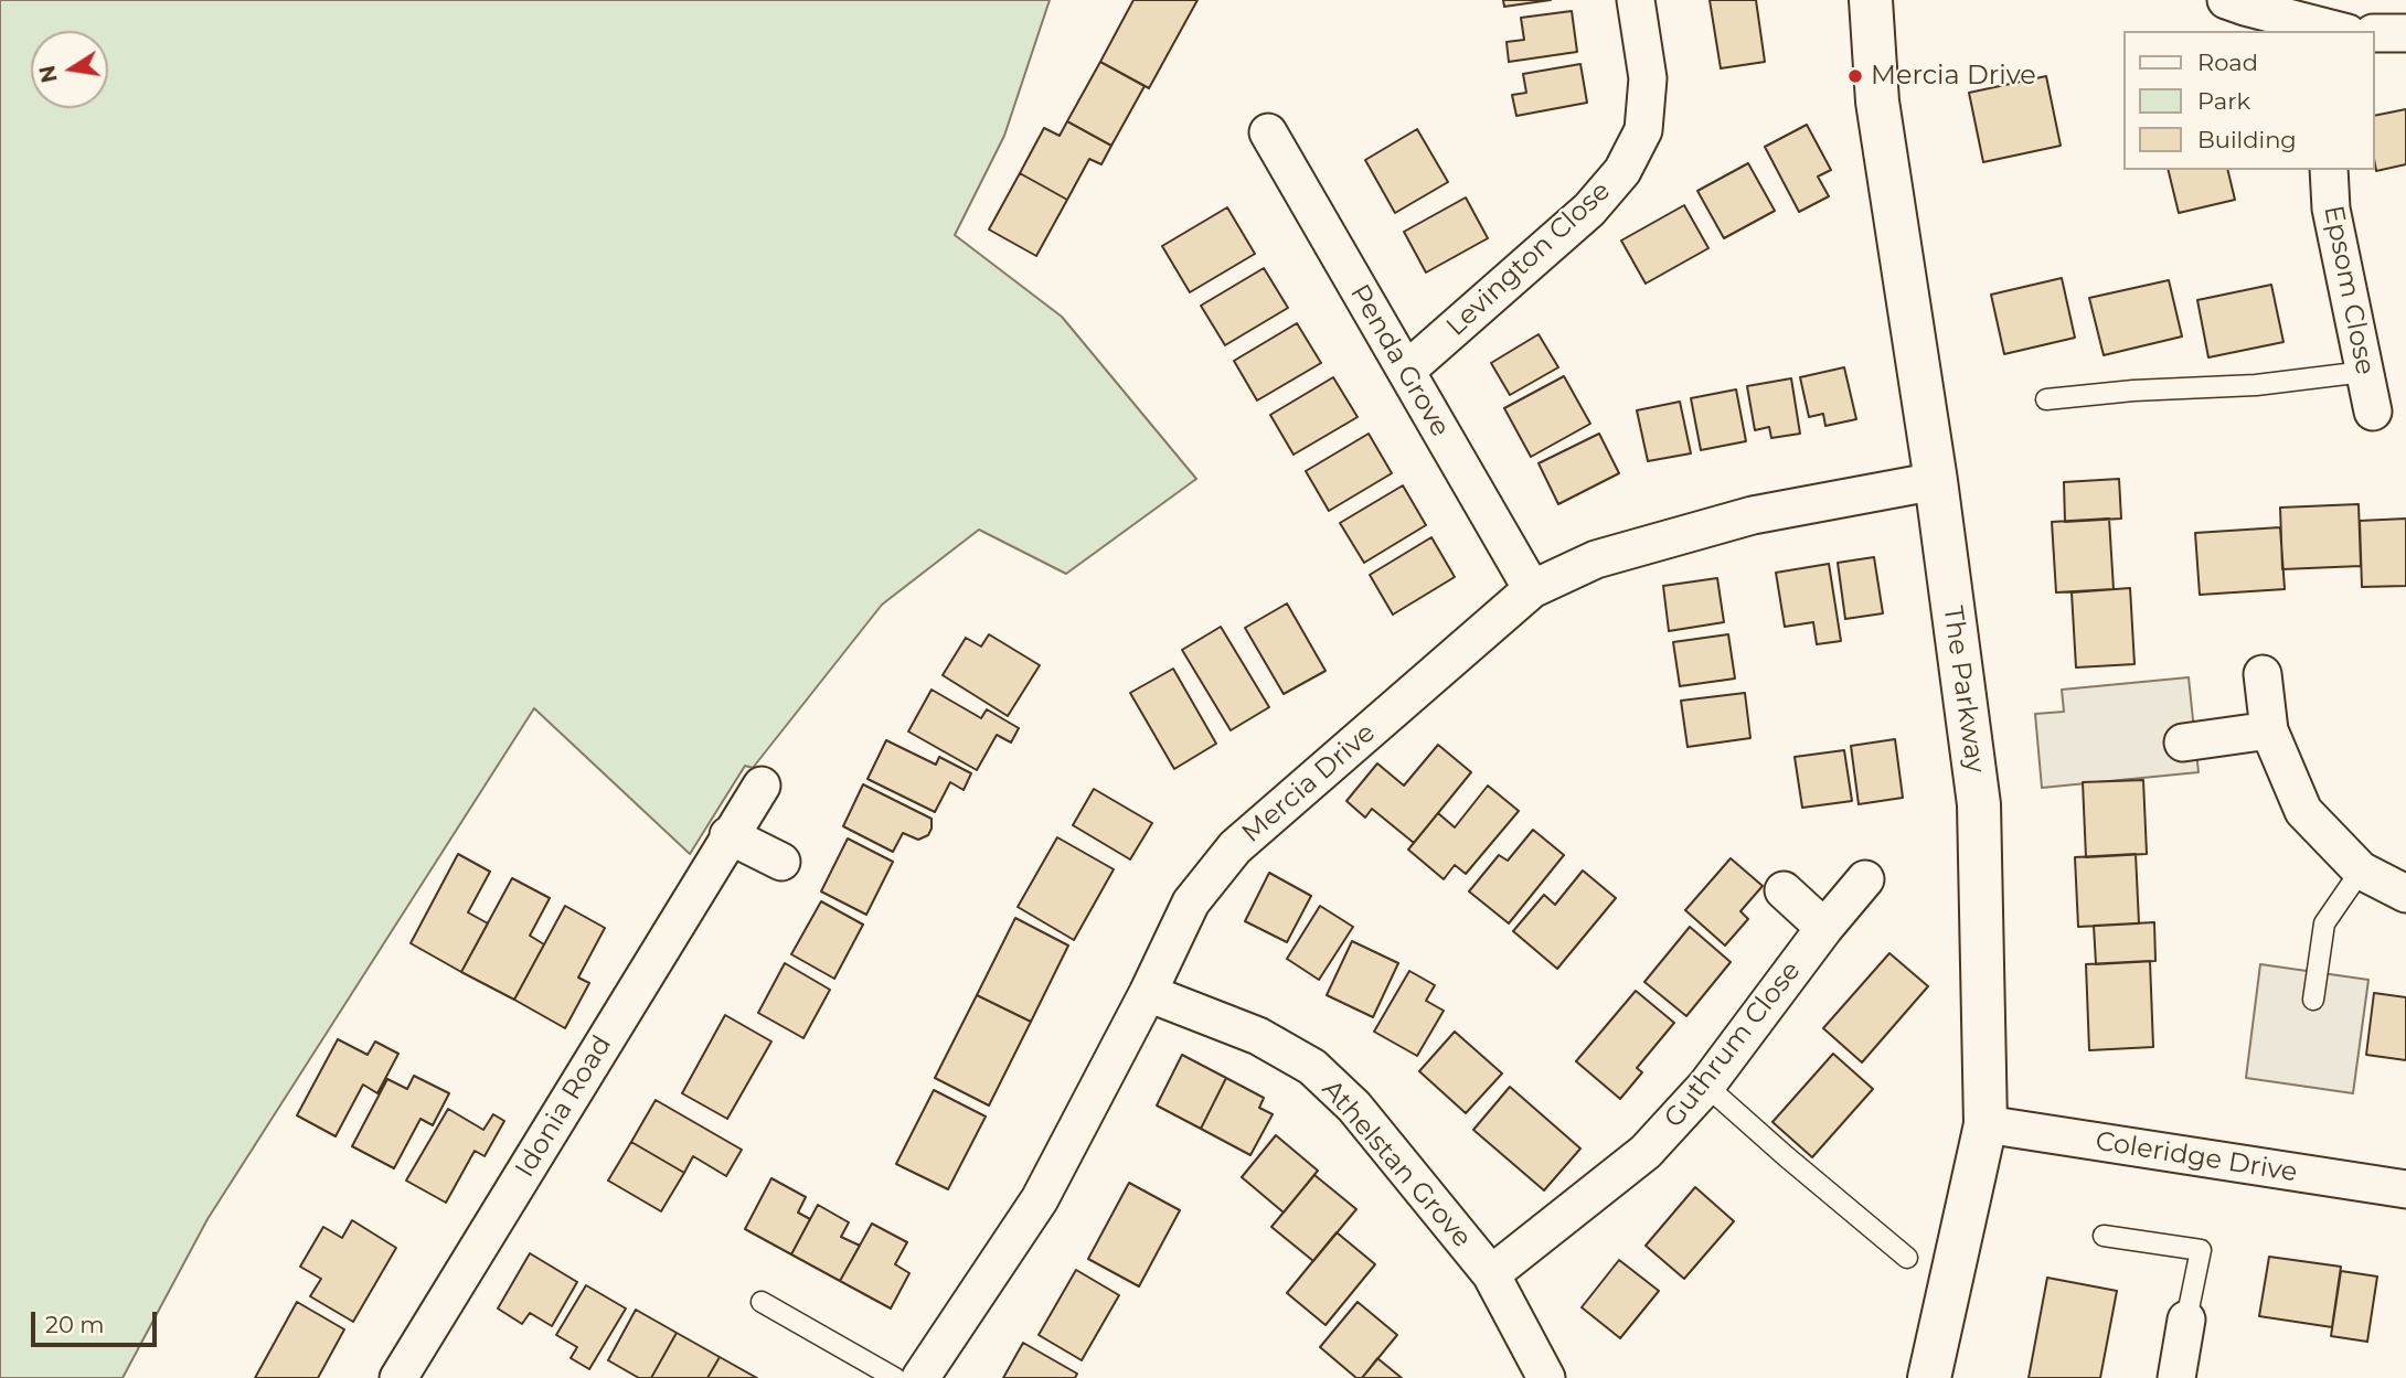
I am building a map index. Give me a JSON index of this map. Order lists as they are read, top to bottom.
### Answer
{
  "streets": {
    "street": [
      "Levington Close",
      "Epsom Close",
      "Penda Grove",
      "The Parkway",
      "Mercia Drive",
      "Guthrum Close",
      "Idonia Road",
      "Coleridge Drive",
      "Athelstan Grove"
    ]
  },
  "crossings": [
    ["Levington Close", "Penda Grove"],
    ["Penda Grove", "Mercia Drive"],
    ["The Parkway", "Mercia Drive"],
    ["The Parkway", "Coleridge Drive"],
    ["Mercia Drive", "Athelstan Grove"],
    ["Guthrum Close", "Athelstan Grove"]
  ],
  "places": ["Mercia Drive"],
  "legend": ["Road", "Park", "Building"],
  "scale_bar": "20 m",
  "north": "left"
}
